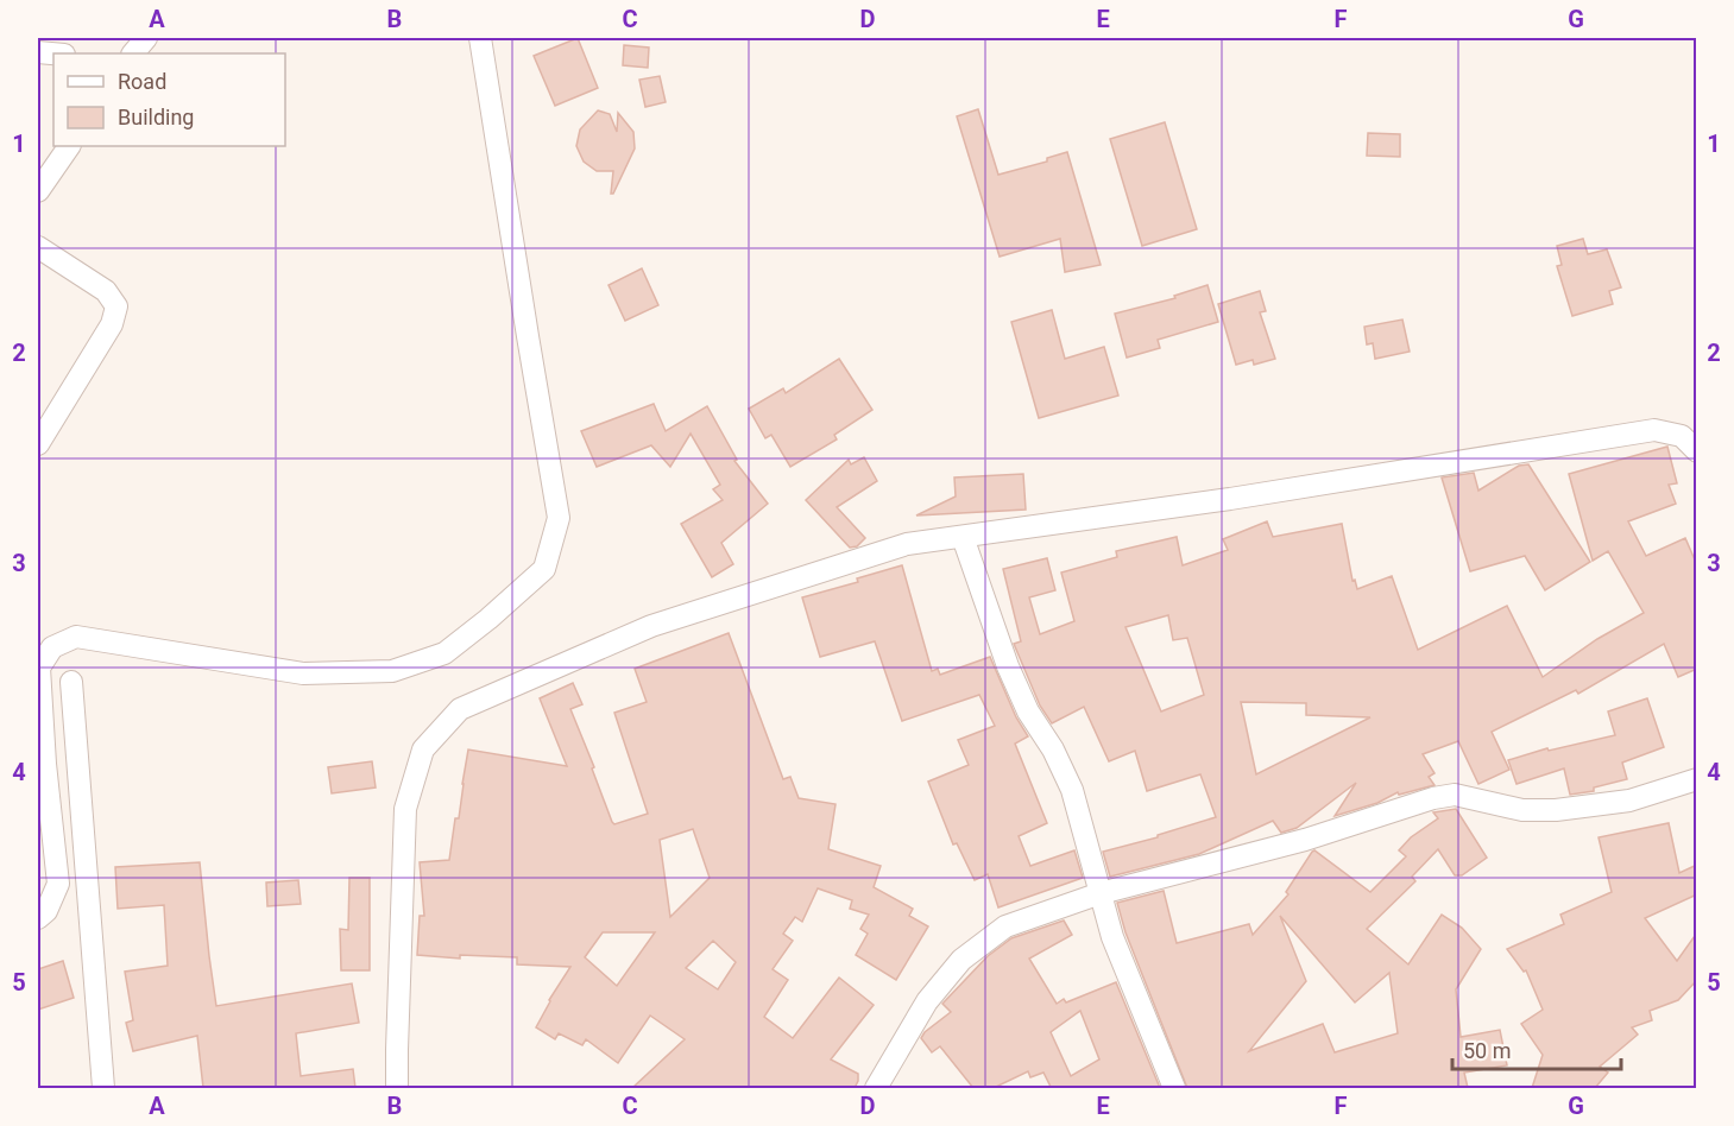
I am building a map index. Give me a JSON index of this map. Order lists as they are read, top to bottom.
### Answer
{
  "legend": ["Road", "Building"],
  "scale_bar": "50 m",
  "grid": {
    "columns": [
      "A",
      "B",
      "C",
      "D",
      "E",
      "F",
      "G"
    ],
    "rows": [
      "1",
      "2",
      "3",
      "4",
      "5"
    ]
  }
}
